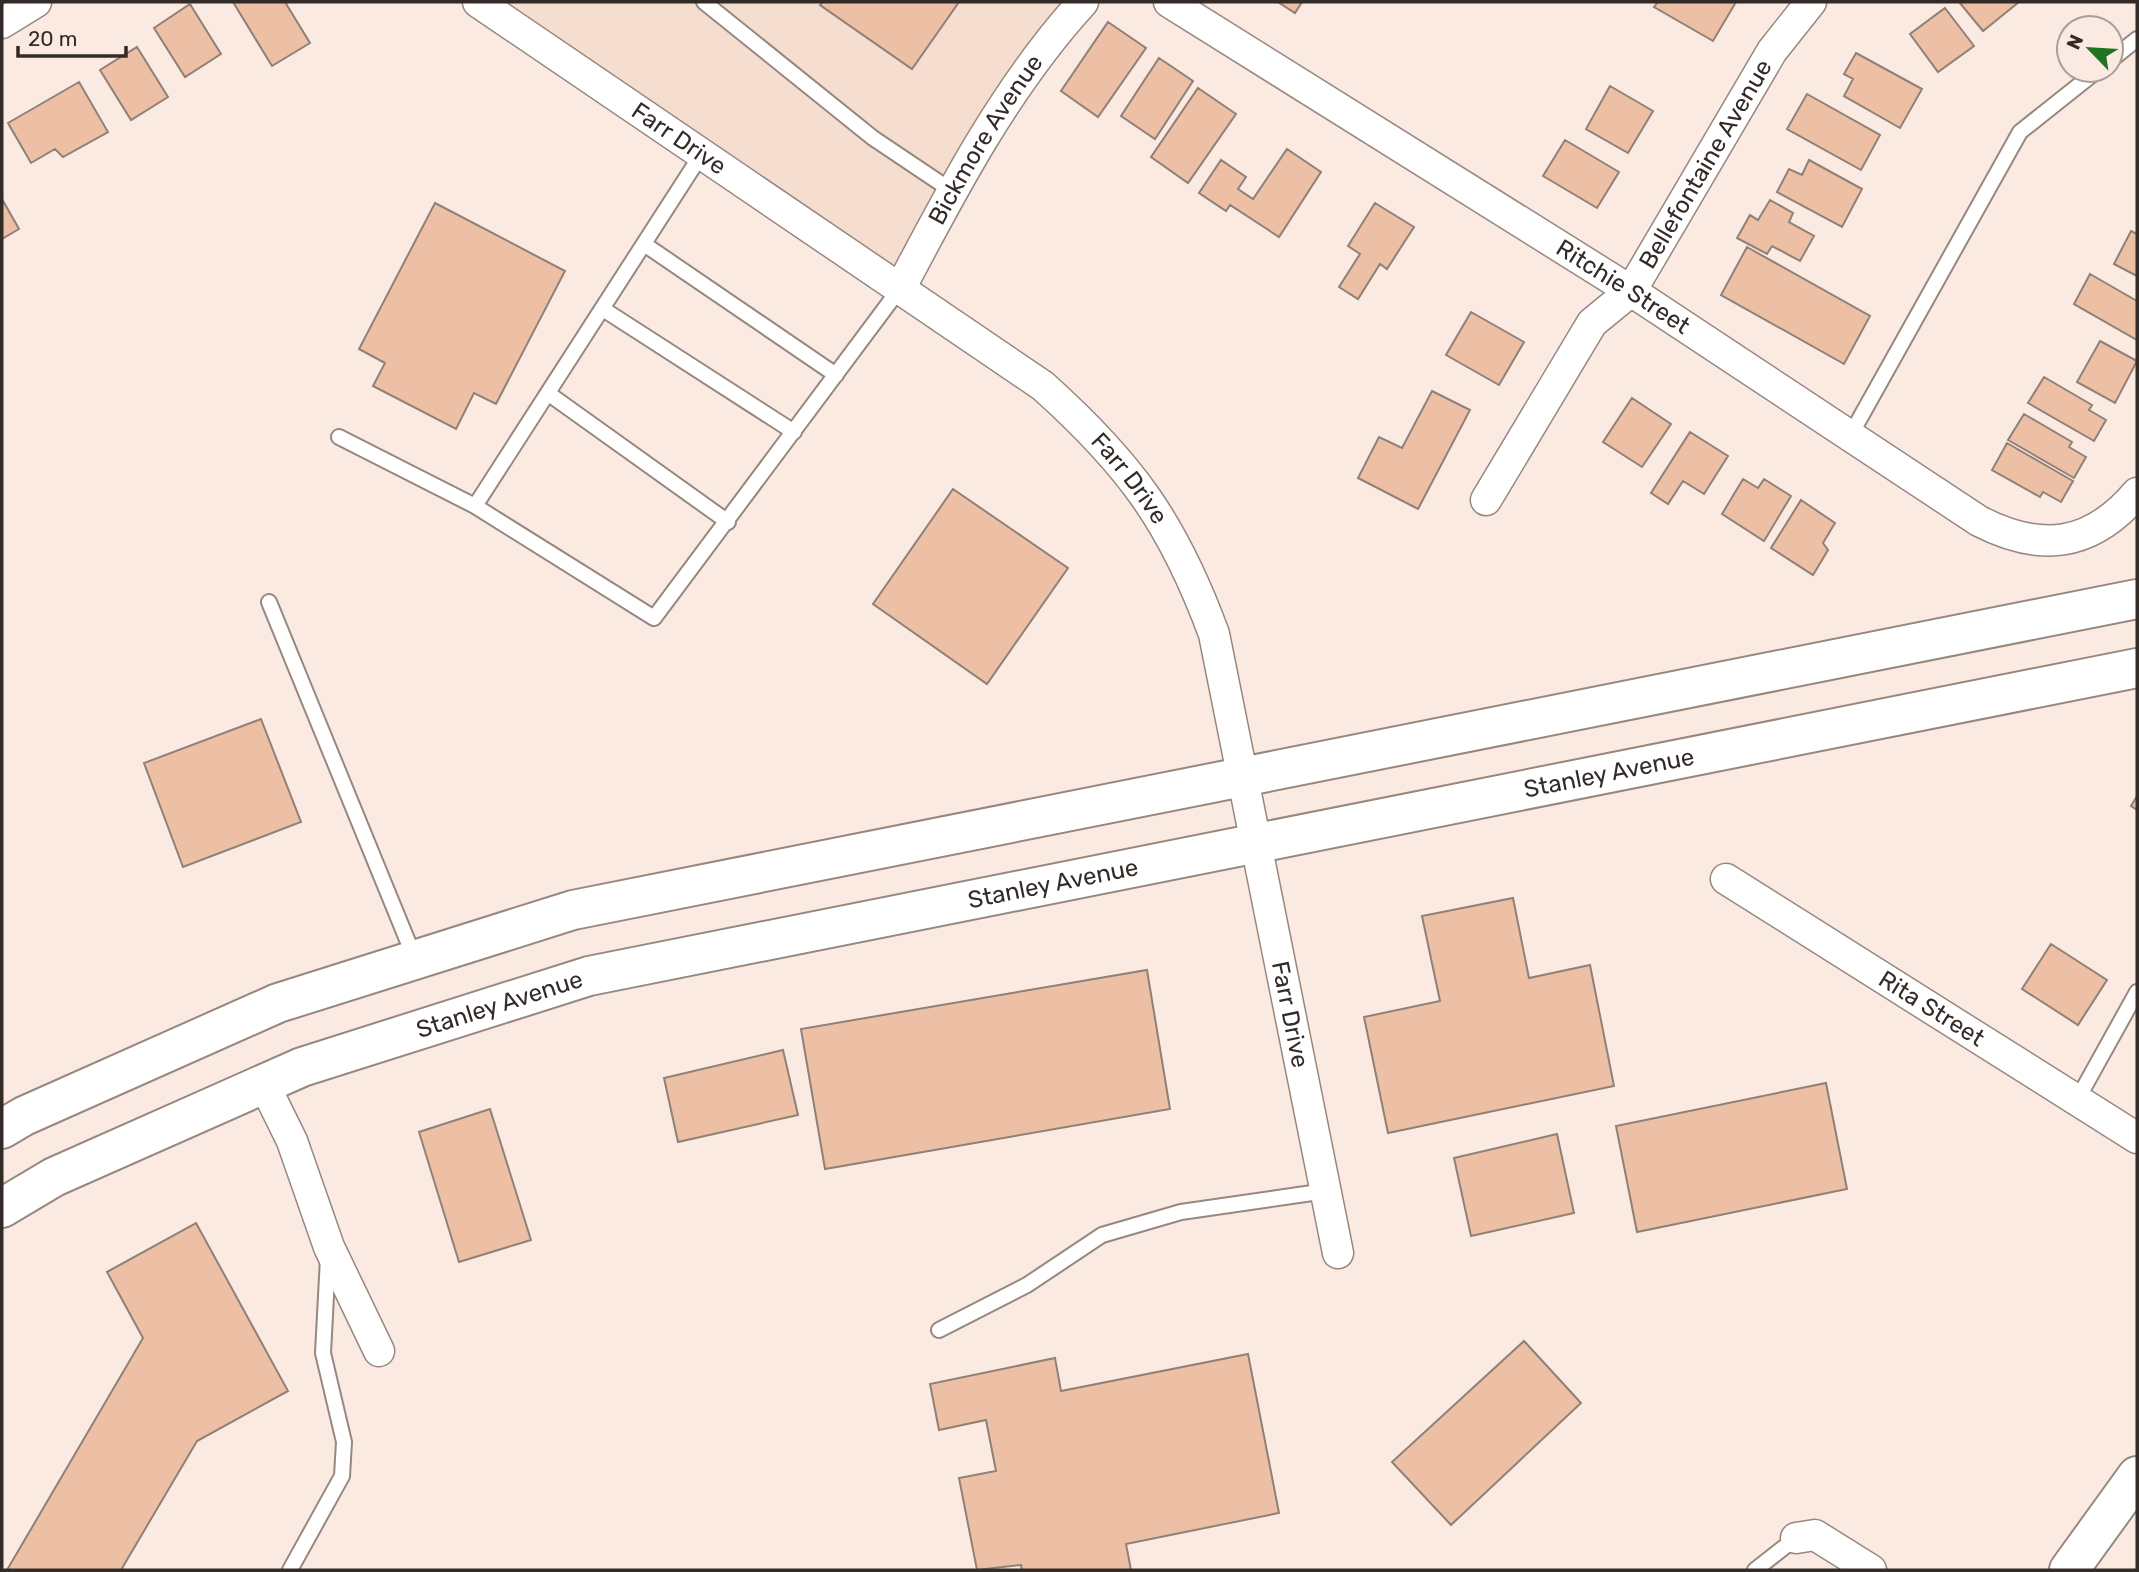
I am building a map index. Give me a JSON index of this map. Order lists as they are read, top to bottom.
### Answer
{
  "streets": {
    "main road": ["Stanley Avenue"],
    "street": [
      "Farr Drive",
      "Bickmore Avenue",
      "Bellefontaine Avenue",
      "Ritchie Street",
      "Rita Street"
    ]
  },
  "crossings": [
    ["Farr Drive", "Bickmore Avenue"],
    ["Farr Drive", "Stanley Avenue"],
    ["Bellefontaine Avenue", "Ritchie Street"]
  ],
  "scale_bar": "20 m",
  "north": "top left"
}
